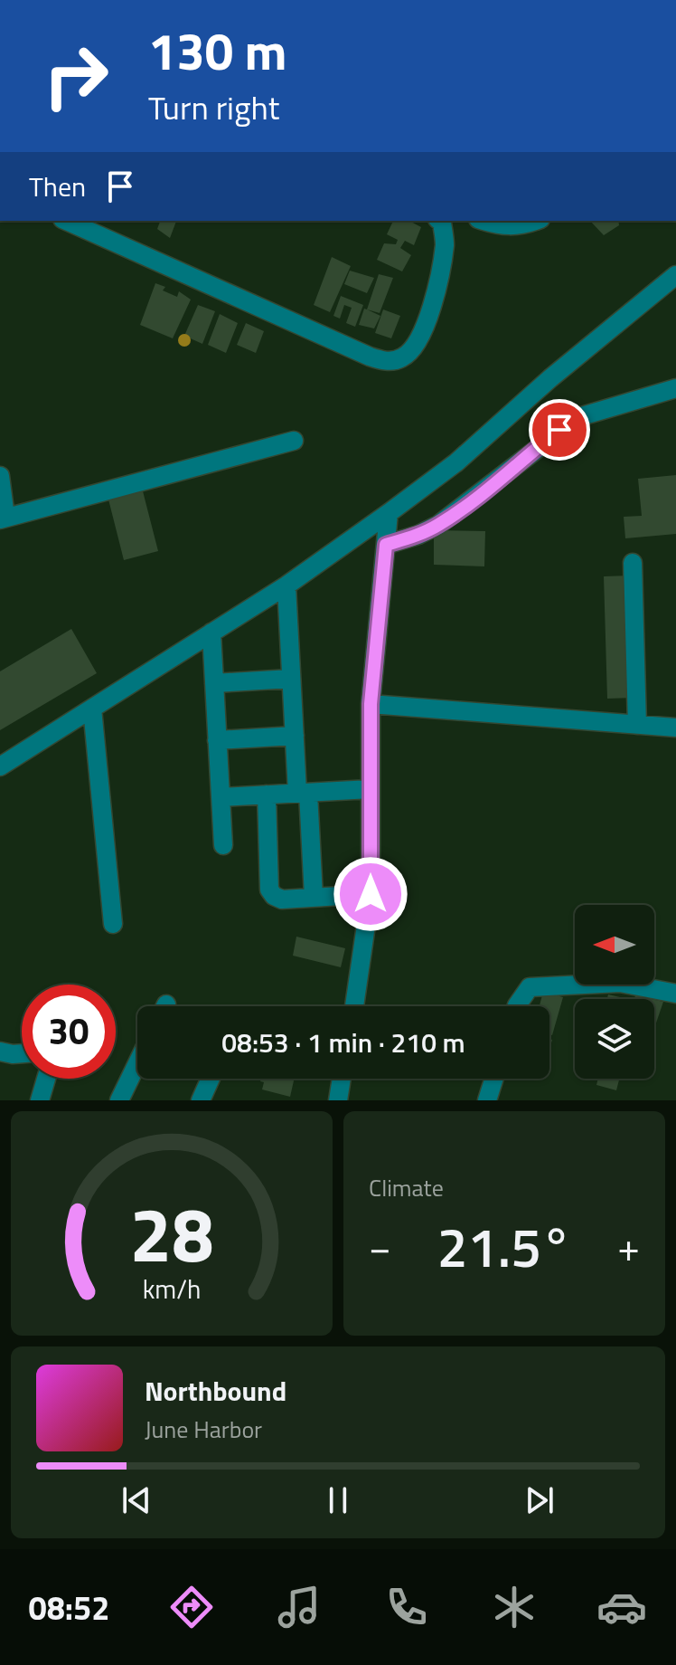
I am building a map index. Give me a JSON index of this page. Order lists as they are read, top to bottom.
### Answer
{
  "north": "left",
  "page": {
    "turn": ["130 m", "Turn right"],
    "then": "Then",
    "limit": "30",
    "trip": "08:53 · 1 min · 210 m",
    "tile": "Climate",
    "heat": ["−", "21.5°", "+"],
    "song": ["Northbound", "June Harbor"],
    "tabs": "08:52",
    "gauge": ["28", "km/h"]
  }
}
